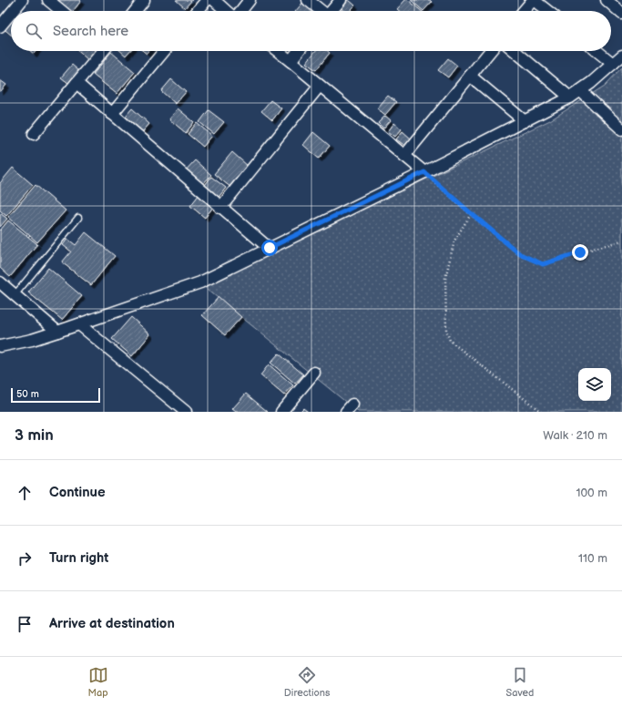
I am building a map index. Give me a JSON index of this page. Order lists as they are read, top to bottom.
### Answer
{
  "scale_bar": "50 m",
  "page": {
    "search": "Search here",
    "scale": "50 m",
    "heading": ["3 min", "Walk · 210 m"],
    "list": [
      ["Continue", "100 m"],
      ["Turn right", "110 m"],
      "Arrive at destination"
    ],
    "nav": ["Map", "Directions", "Saved"]
  }
}
